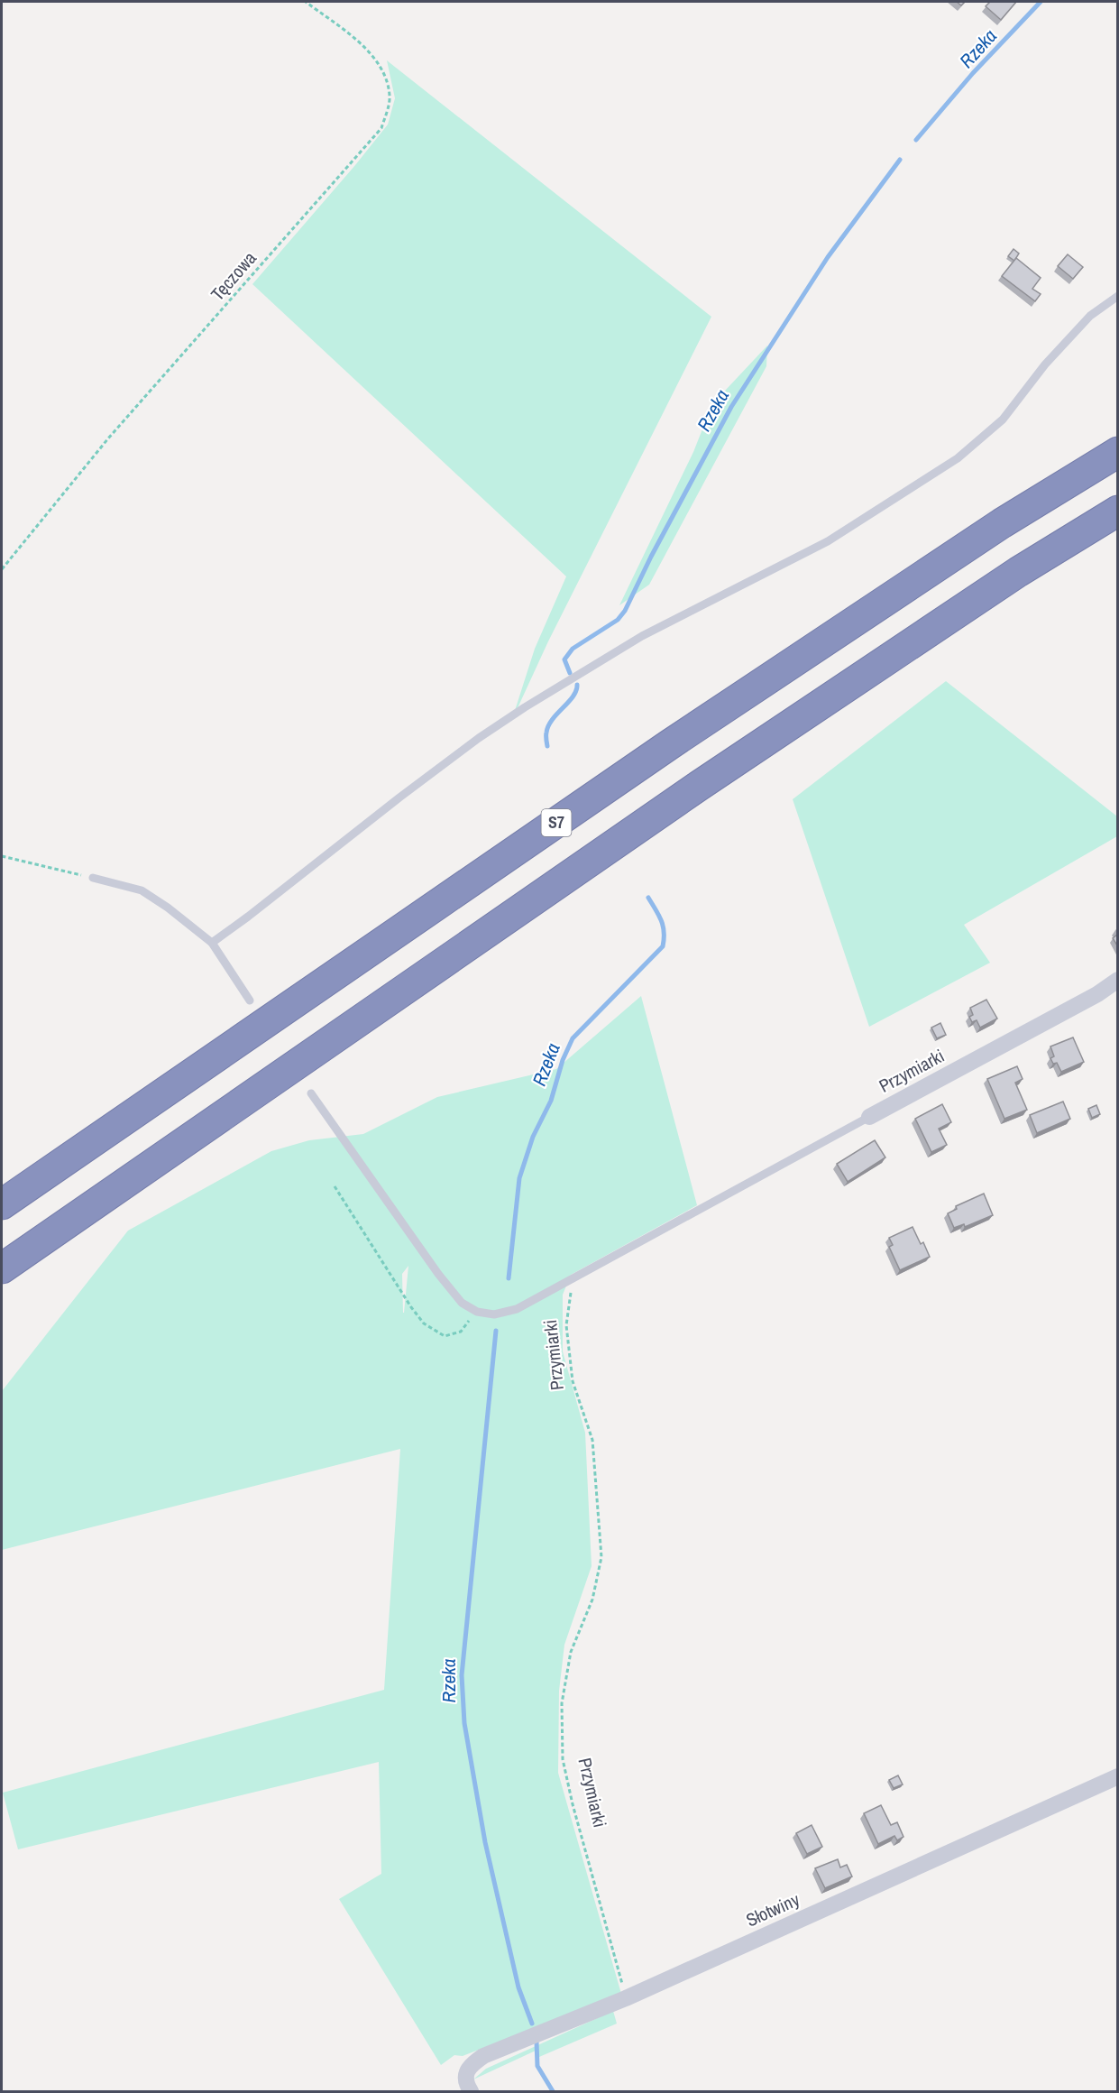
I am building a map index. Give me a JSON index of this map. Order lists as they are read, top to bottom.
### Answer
{
  "streets": {
    "highway": ["S7"],
    "street": ["Przymiarki", "Słotwiny"],
    "path": ["Tęczowa"]
  },
  "crossings": [
    ["Przymiarki", "Słotwiny"]
  ],
  "water": ["Rzeka"]
}
